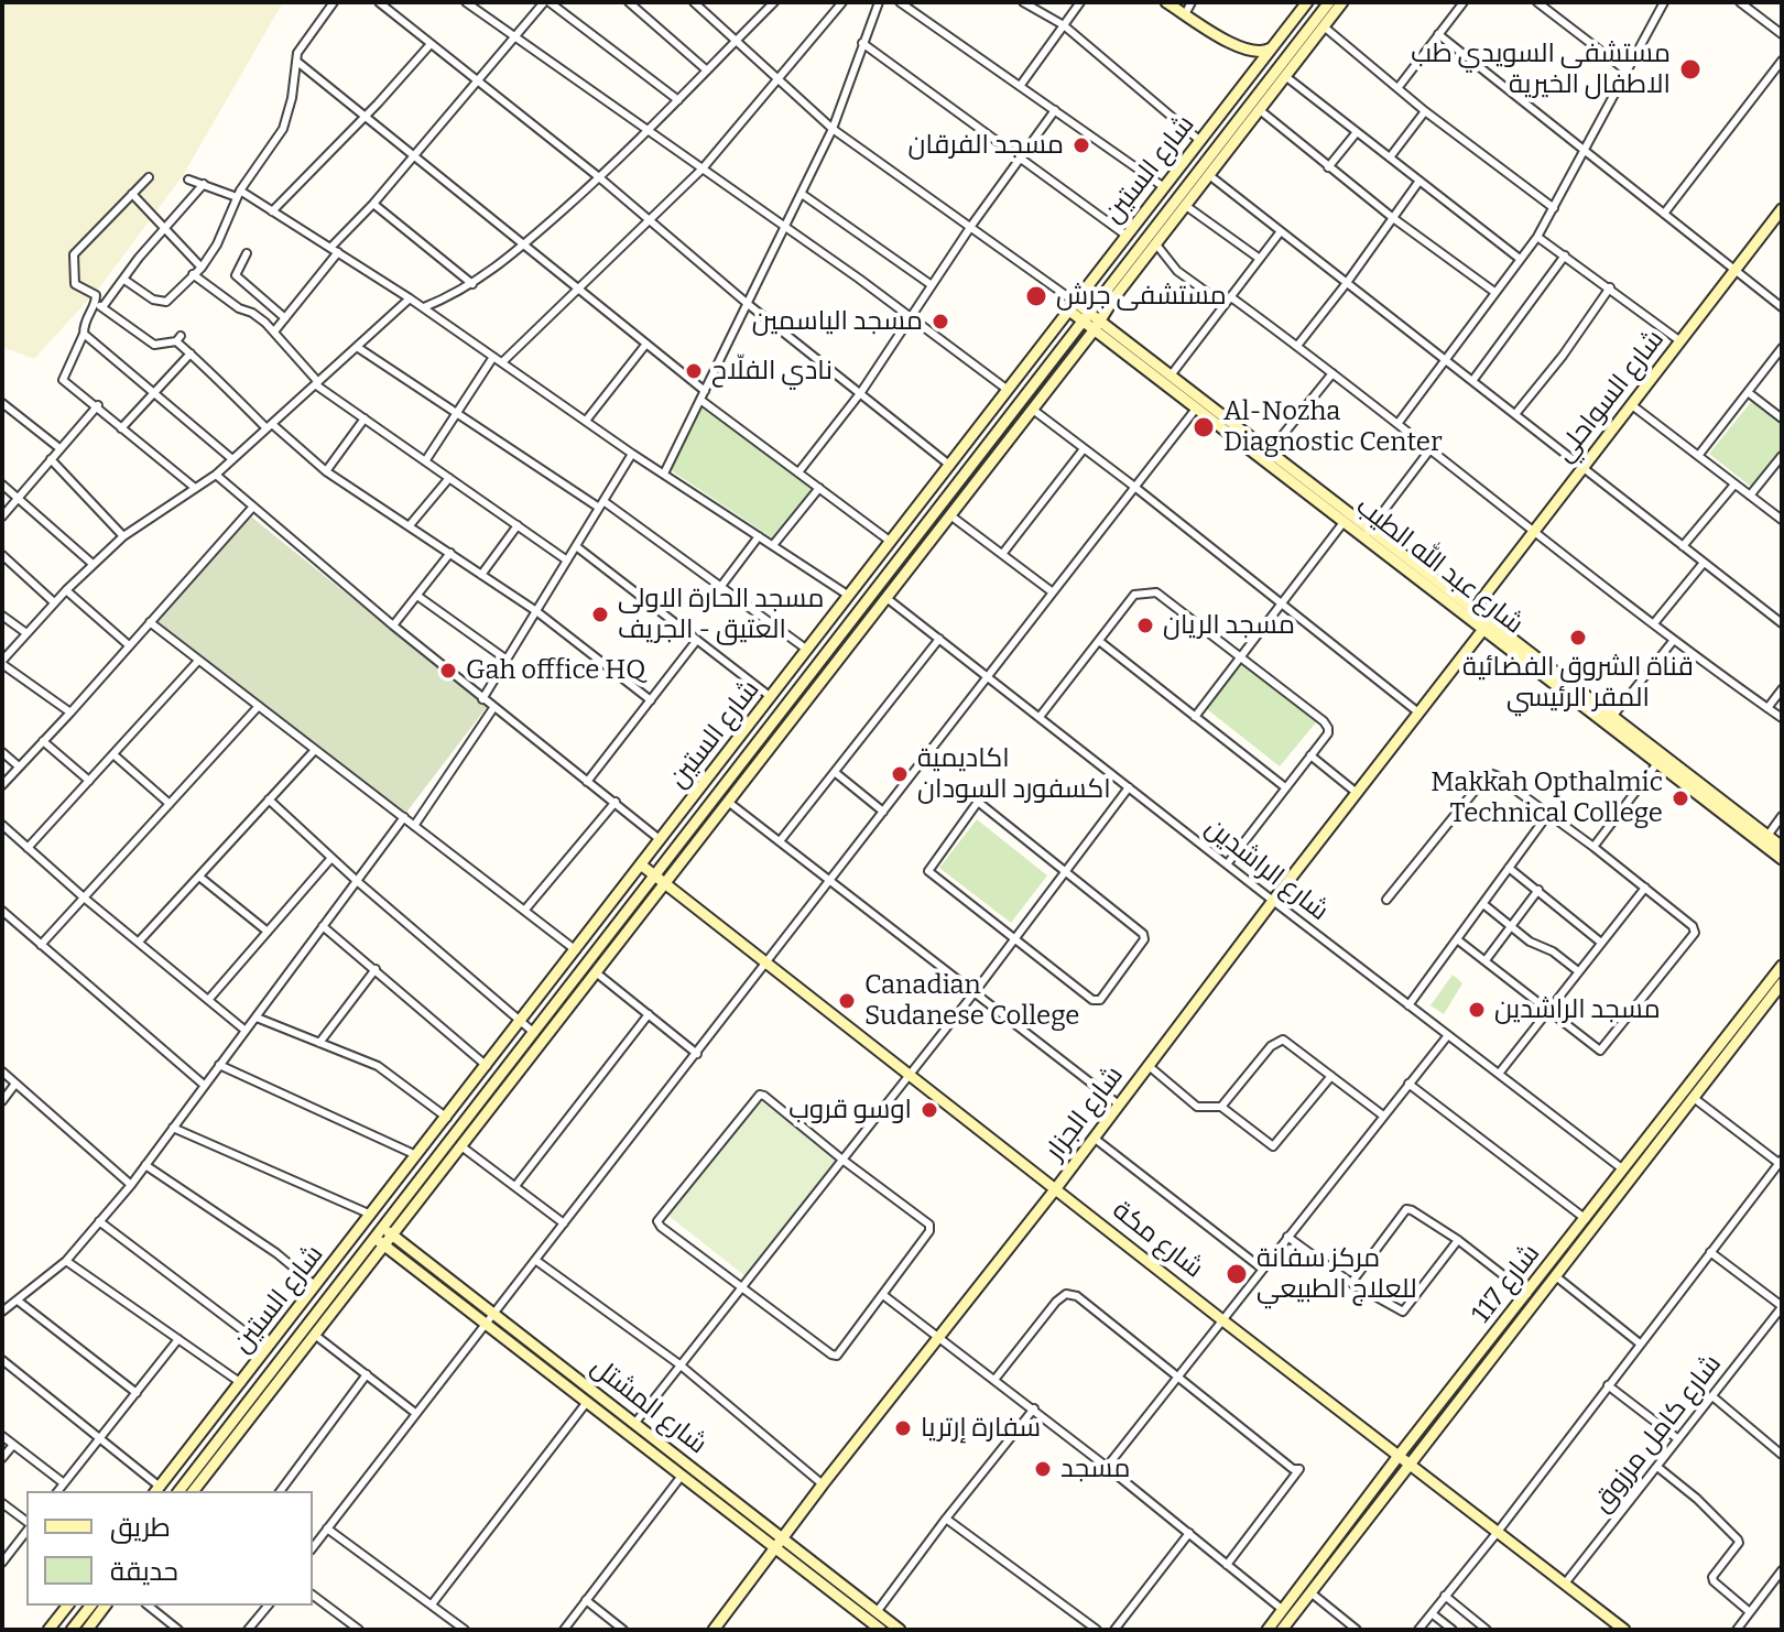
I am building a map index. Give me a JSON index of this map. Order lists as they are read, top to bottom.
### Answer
{
  "streets": {
    "street": [
      "شارع الستين",
      "شارع السواحلي",
      "شارع عبد الله الطيب",
      "شارع الراشدين",
      "شارع الجزار",
      "شارع مكة",
      "شارع 117",
      "شارع المشتل",
      "شارع كامل مرزوق"
    ]
  },
  "crossings": [
    ["شارع الستين", "شارع عبد الله الطيب"],
    ["شارع الستين", "شارع مكة"],
    ["شارع الستين", "شارع المشتل"],
    ["شارع السواحلي", "شارع عبد الله الطيب"],
    ["شارع عبد الله الطيب", "شارع الجزار"],
    ["شارع الراشدين", "شارع الجزار"],
    ["شارع الراشدين", "شارع 117"],
    ["شارع الجزار", "شارع مكة"],
    ["شارع الجزار", "شارع المشتل"],
    ["شارع مكة", "شارع 117"],
    ["شارع مكة", "شارع كامل مرزوق"]
  ],
  "places": [
    "مستشفى السويدي طب الاطفال الخيرية",
    "مسجد الفرقان",
    "مستشفى جرش",
    "مسجد الياسمين",
    "نادي الفلّاح",
    "Al-Nozha Diagnostic Center",
    "مسجد الحارة الاولى العتيق - الجريف",
    "مسجد الريان",
    "قناة الشروق الفضائية المقر الرئيسي",
    "Gah offfice HQ",
    "اكاديمية اكسفورد السودان",
    "Makkah Opthalmic Technical College",
    "Canadian Sudanese College",
    "مسجد الراشدين",
    "اوسو قروب",
    "مركز سفانة للعلاج الطبيعي",
    "سفارة إرتريا",
    "مسجد"
  ],
  "legend": ["طريق", "حديقة"]
}
